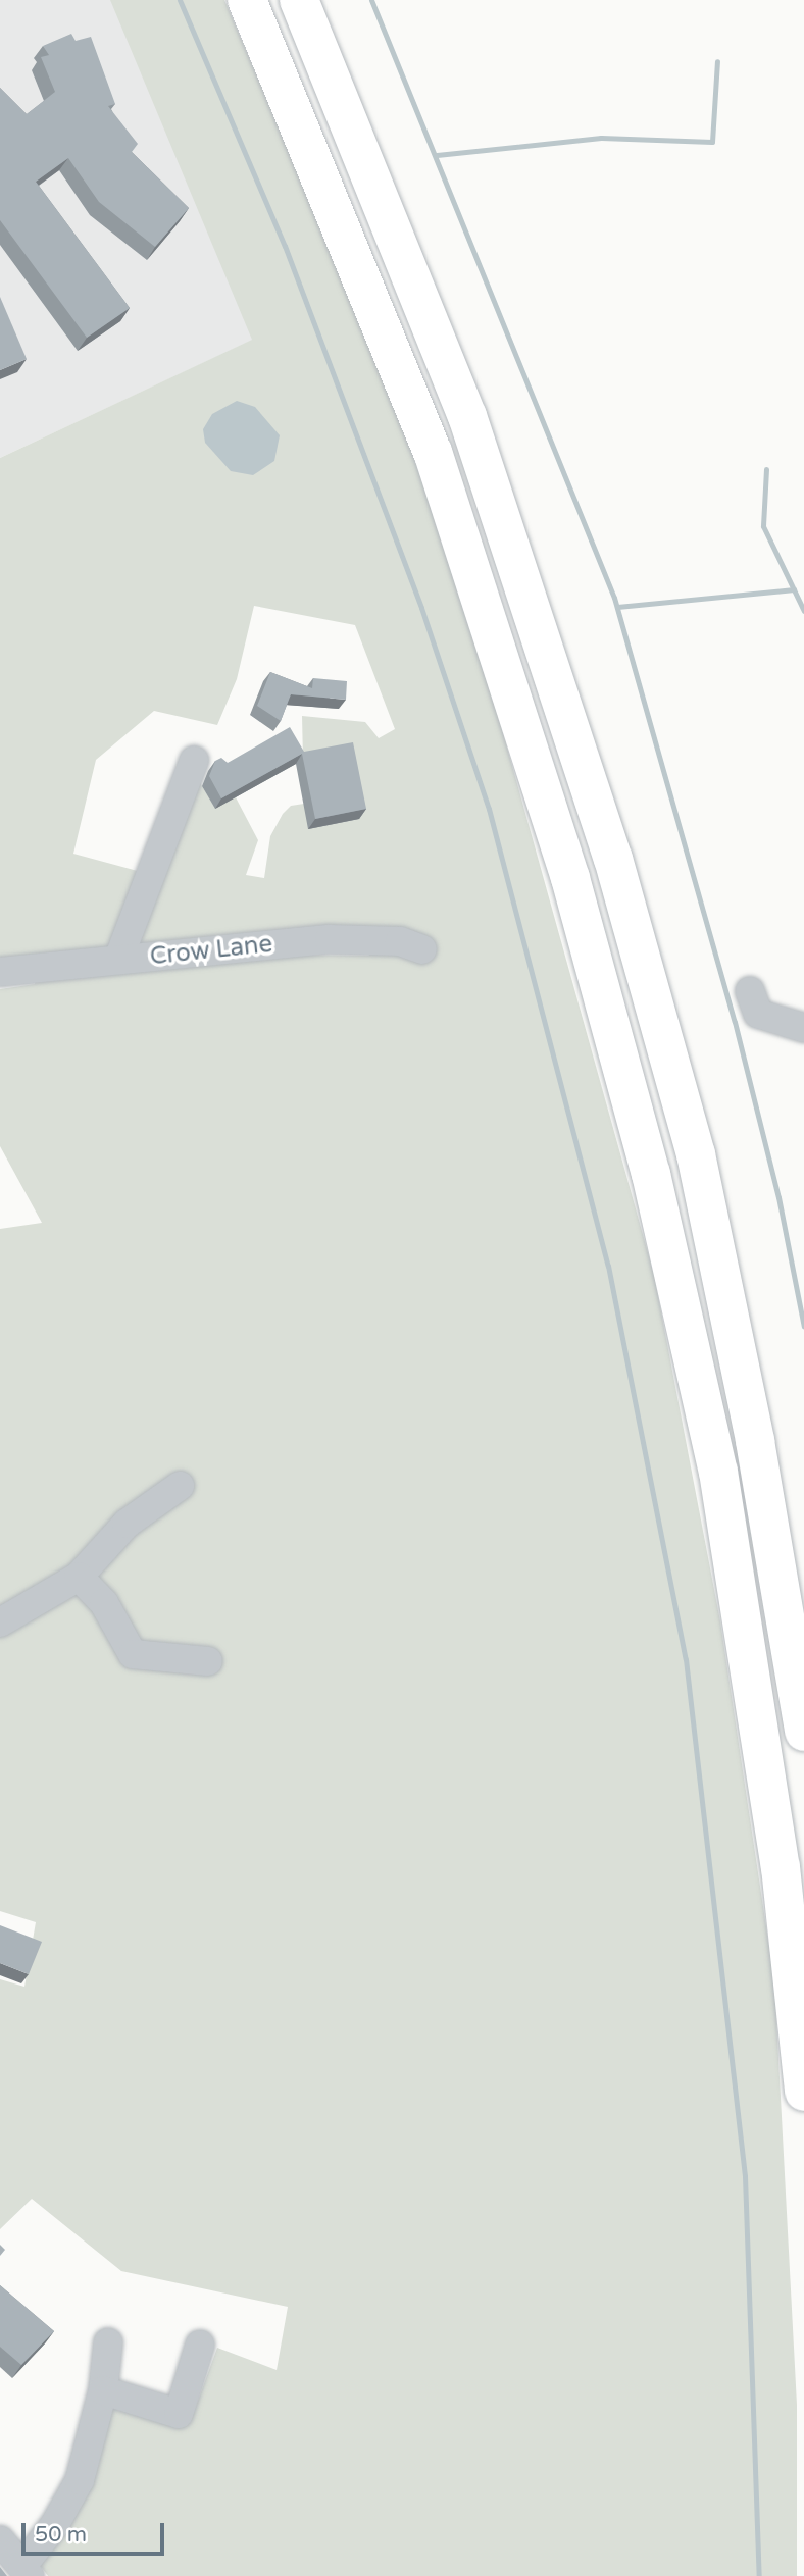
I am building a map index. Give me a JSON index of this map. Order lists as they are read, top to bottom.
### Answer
{
  "streets": {
    "street": ["Crow Lane"]
  },
  "scale_bar": "50 m"
}
